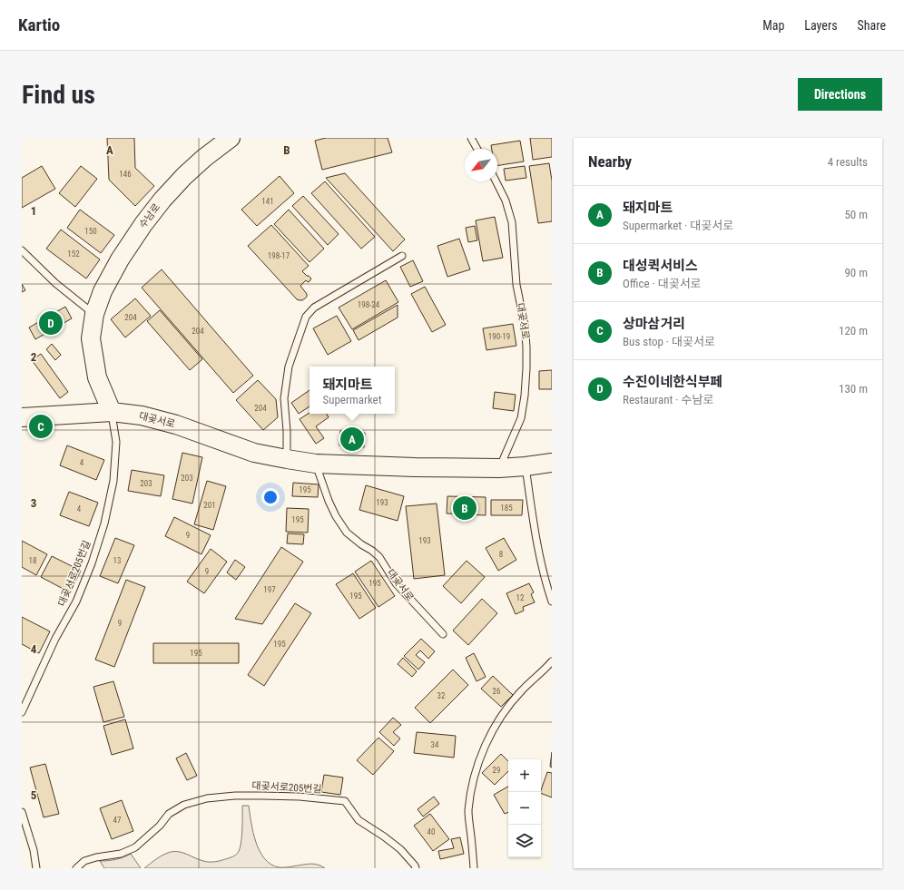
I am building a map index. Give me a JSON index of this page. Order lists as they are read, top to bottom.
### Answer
{
  "streets": {
    "street": ["수남로", "대곶서로"],
    "lane": ["대곶서로205번길"]
  },
  "crossings": [
    ["수남로", "대곶서로"],
    ["수남로", "대곶서로205번길"],
    ["대곶서로", "대곶서로205번길"]
  ],
  "house_numbers": [
    "146",
    "141",
    "150",
    "152",
    "198-17",
    "198-24",
    "204",
    "204",
    "190-19",
    "204",
    "4",
    "203",
    "203",
    "195",
    "193",
    "201",
    "185",
    "4",
    "195",
    "9",
    "193",
    "8",
    "18",
    "13",
    "9",
    "195",
    "197",
    "195",
    "12",
    "9",
    "195",
    "195",
    "26",
    "32",
    "34",
    "29",
    "47",
    "40"
  ],
  "north": "bottom left",
  "page": {
    "header": "Kartio",
    "nav": ["Map", "Layers", "Share"],
    "buttons": "Directions",
    "title": "Find us",
    "heading": ["Nearby", "4 results"],
    "list": [
      {
        "mark": "A",
        "name": "돼지마트",
        "note": "Supermarket · 대곶서로",
        "value": "50 m"
      },
      {
        "mark": "B",
        "name": "대성퀵서비스",
        "note": "Office · 대곶서로",
        "value": "90 m"
      },
      {
        "mark": "C",
        "name": "상마삼거리",
        "note": "Bus stop · 대곶서로",
        "value": "120 m"
      },
      {
        "mark": "D",
        "name": "수진이네한식부페",
        "note": "Restaurant · 수남로",
        "value": "130 m"
      }
    ],
    "pins": [
      "D",
      "C",
      "A",
      "B"
    ],
    "popup": ["돼지마트", "Supermarket"],
    "map_buttons": ["+", "−"]
  },
  "grid": {
    "columns": ["A", "B"],
    "rows": [
      "1",
      "2",
      "3",
      "4",
      "5"
    ]
  }
}
